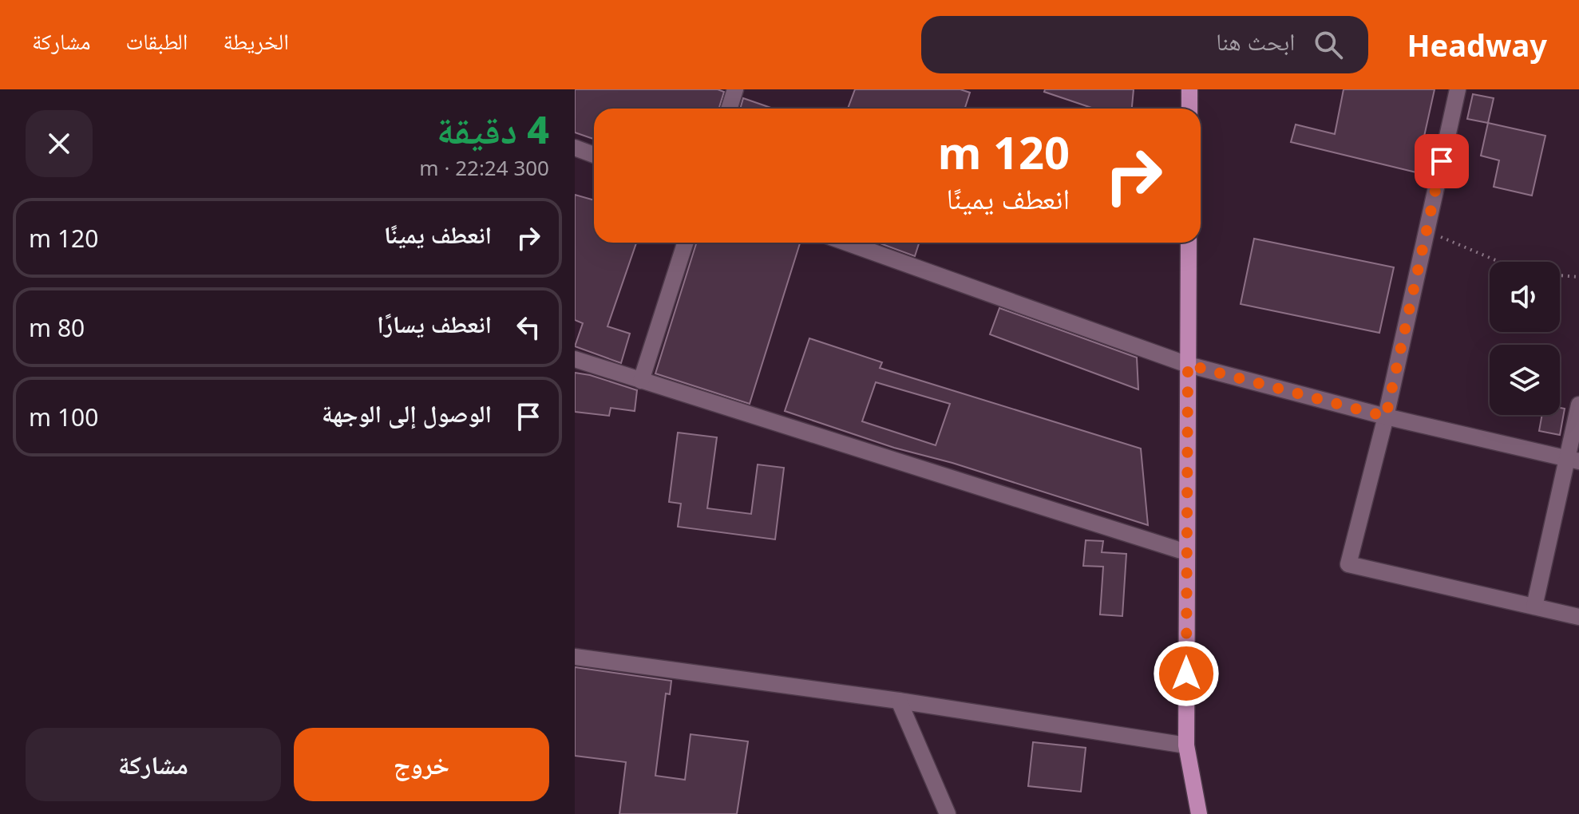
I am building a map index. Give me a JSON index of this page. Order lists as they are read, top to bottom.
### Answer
{
  "page": {
    "header": "Headway",
    "search": "ابحث هنا",
    "nav": ["الخريطة", "الطبقات", "مشاركة"],
    "heading": ["4 دقيقة", "300 m · 22:24"],
    "turn": ["120 m", "انعطف يمينًا"],
    "list": [
      {
        "name": "انعطف يمينًا",
        "value": "120 m"
      },
      {
        "name": "انعطف يسارًا",
        "value": "80 m"
      },
      {
        "name": "الوصول إلى الوجهة",
        "value": "100 m"
      }
    ],
    "buttons": ["خروج", "مشاركة"]
  }
}
